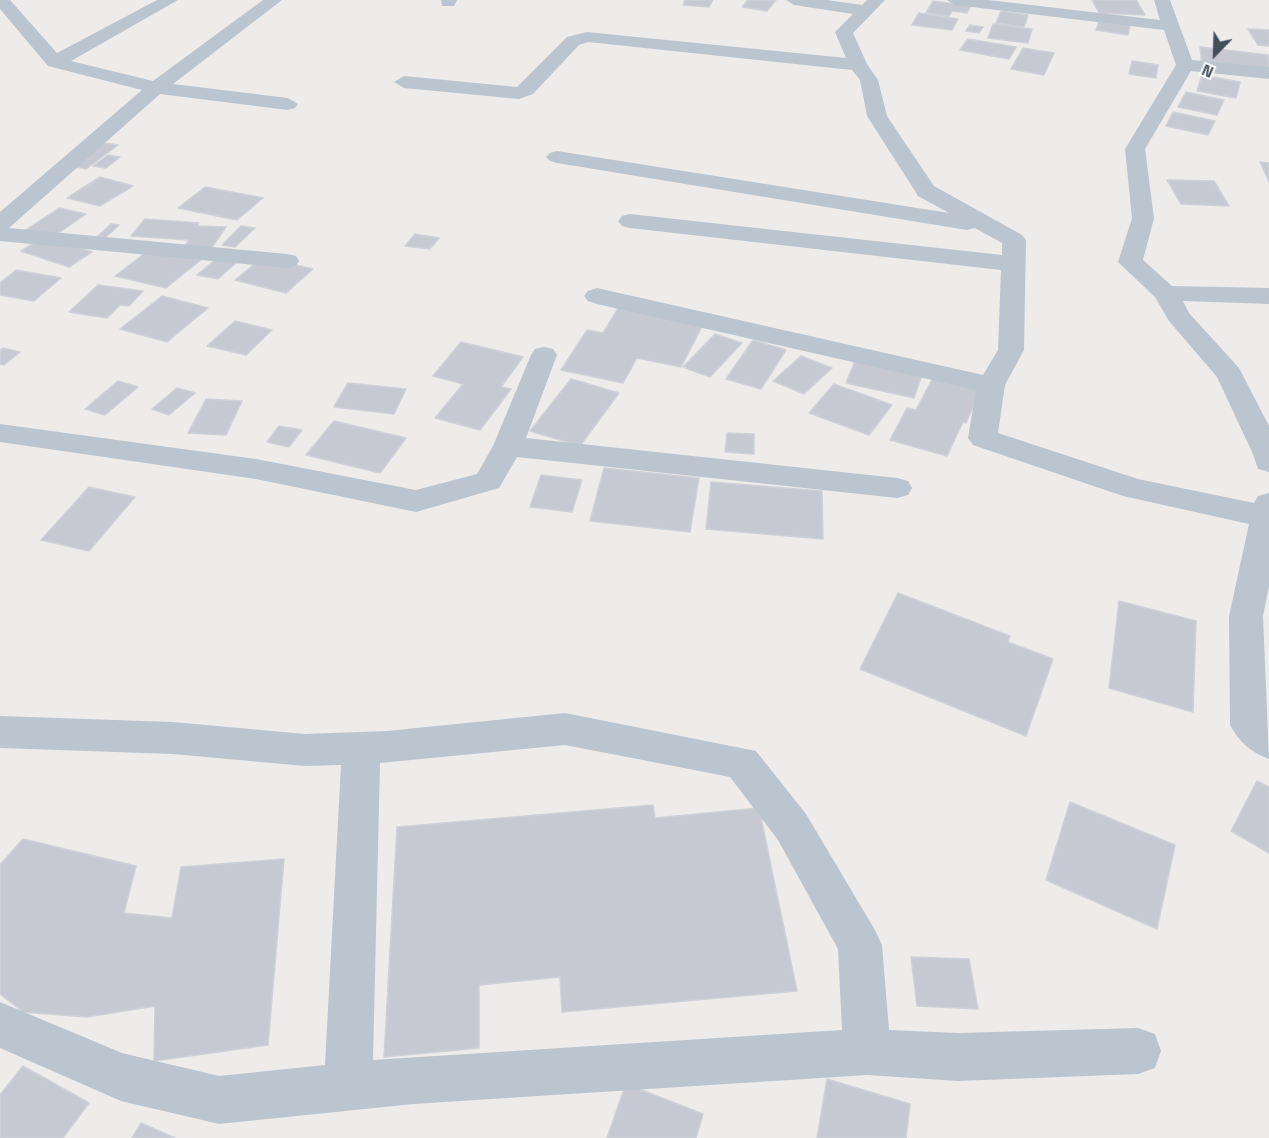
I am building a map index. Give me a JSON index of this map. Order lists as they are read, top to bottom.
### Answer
{
  "north": "bottom left"
}
